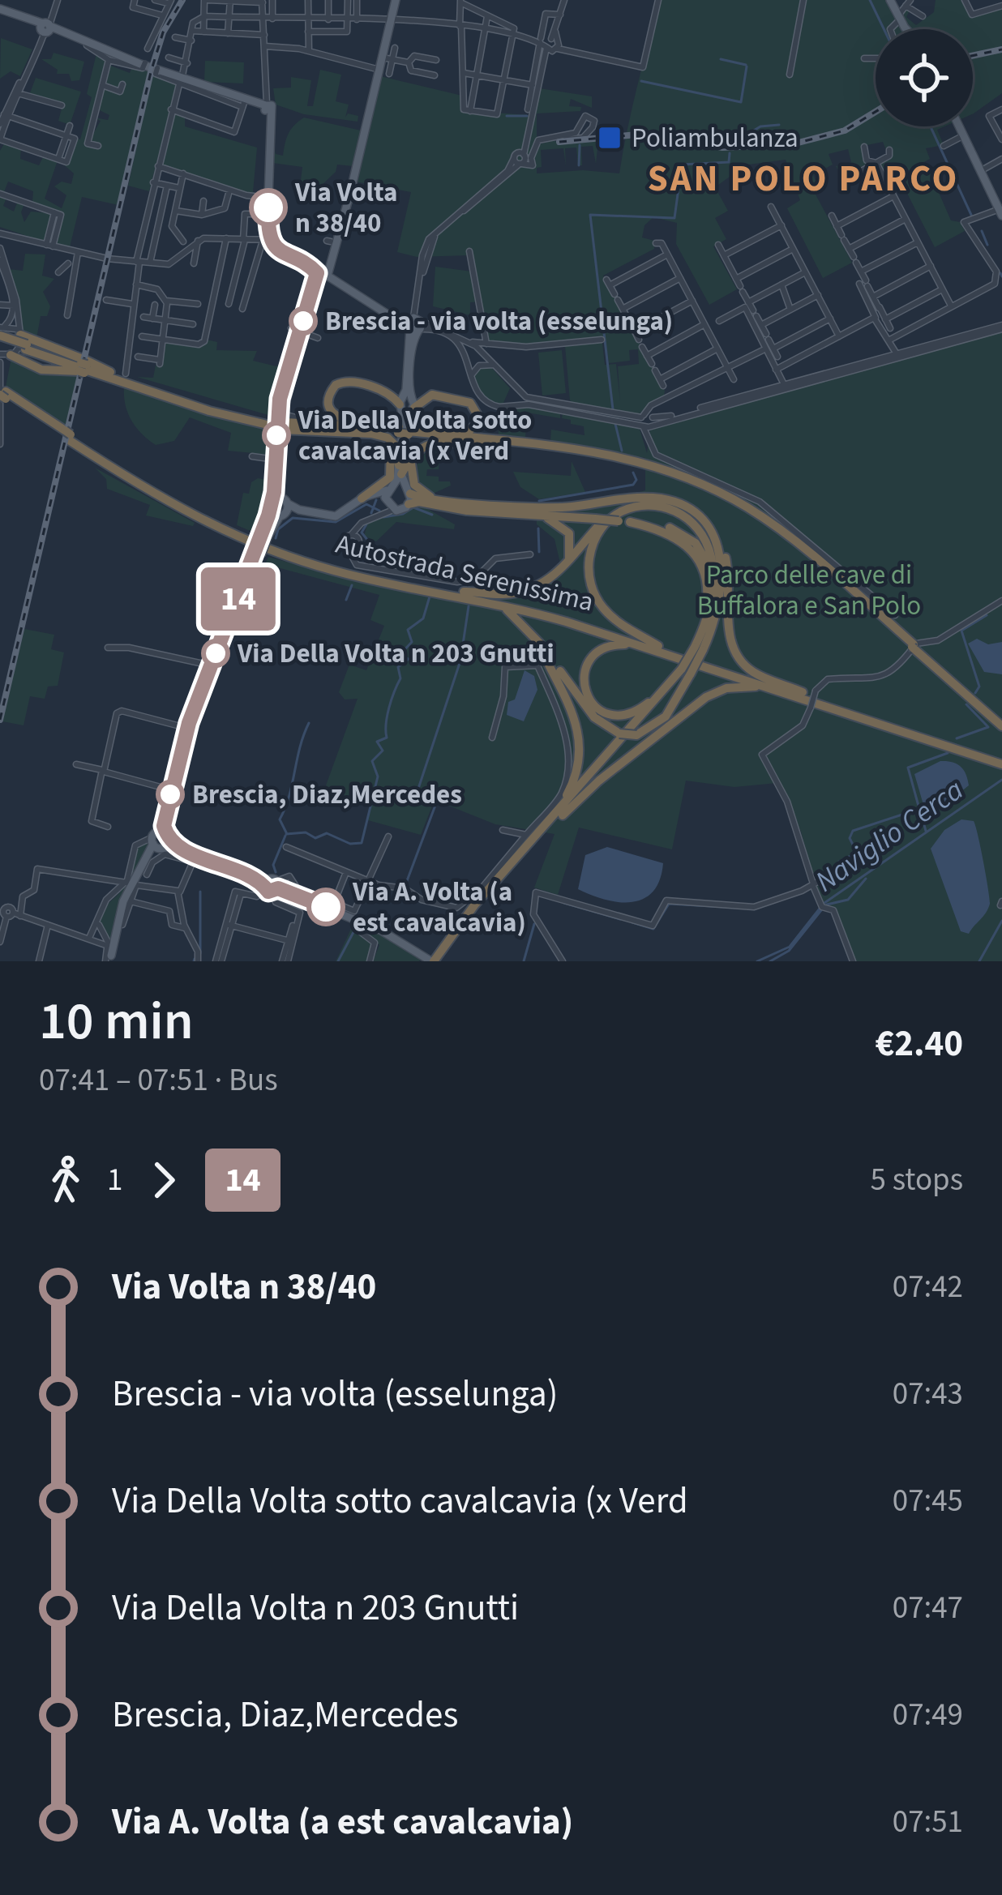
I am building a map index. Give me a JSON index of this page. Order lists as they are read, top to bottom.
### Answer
{
  "streets": {
    "highway": ["Autostrada Serenissima"]
  },
  "districts": ["SAN POLO PARCO"],
  "water": ["Naviglio Cerca"],
  "parks": ["Parco delle cave di Buffalora e San Polo"],
  "places": {
    "transit": ["Poliambulanza"],
    "other": [
      "Via Volta n 38/40",
      "Brescia - via volta (esselunga)",
      "Via Della Volta sotto cavalcavia (x Verd",
      "Via Della Volta n 203 Gnutti",
      "Brescia, Diaz,Mercedes",
      "Via A. Volta (a est cavalcavia)"
    ]
  },
  "lines": ["bus line 14"],
  "page": {
    "on_map": "14",
    "heading": ["10 min", "07:41 – 07:51 · Bus", "€2.40"],
    "legs": ["1", "14", "5 stops"],
    "list": [
      {
        "name": "Via Volta n 38/40",
        "value": "07:42"
      },
      {
        "name": "Brescia - via volta (esselunga)",
        "value": "07:43"
      },
      {
        "name": "Via Della Volta sotto cavalcavia (x Verd",
        "value": "07:45"
      },
      {
        "name": "Via Della Volta n 203 Gnutti",
        "value": "07:47"
      },
      {
        "name": "Brescia, Diaz,Mercedes",
        "value": "07:49"
      },
      {
        "name": "Via A. Volta (a est cavalcavia)",
        "value": "07:51"
      }
    ]
  }
}
